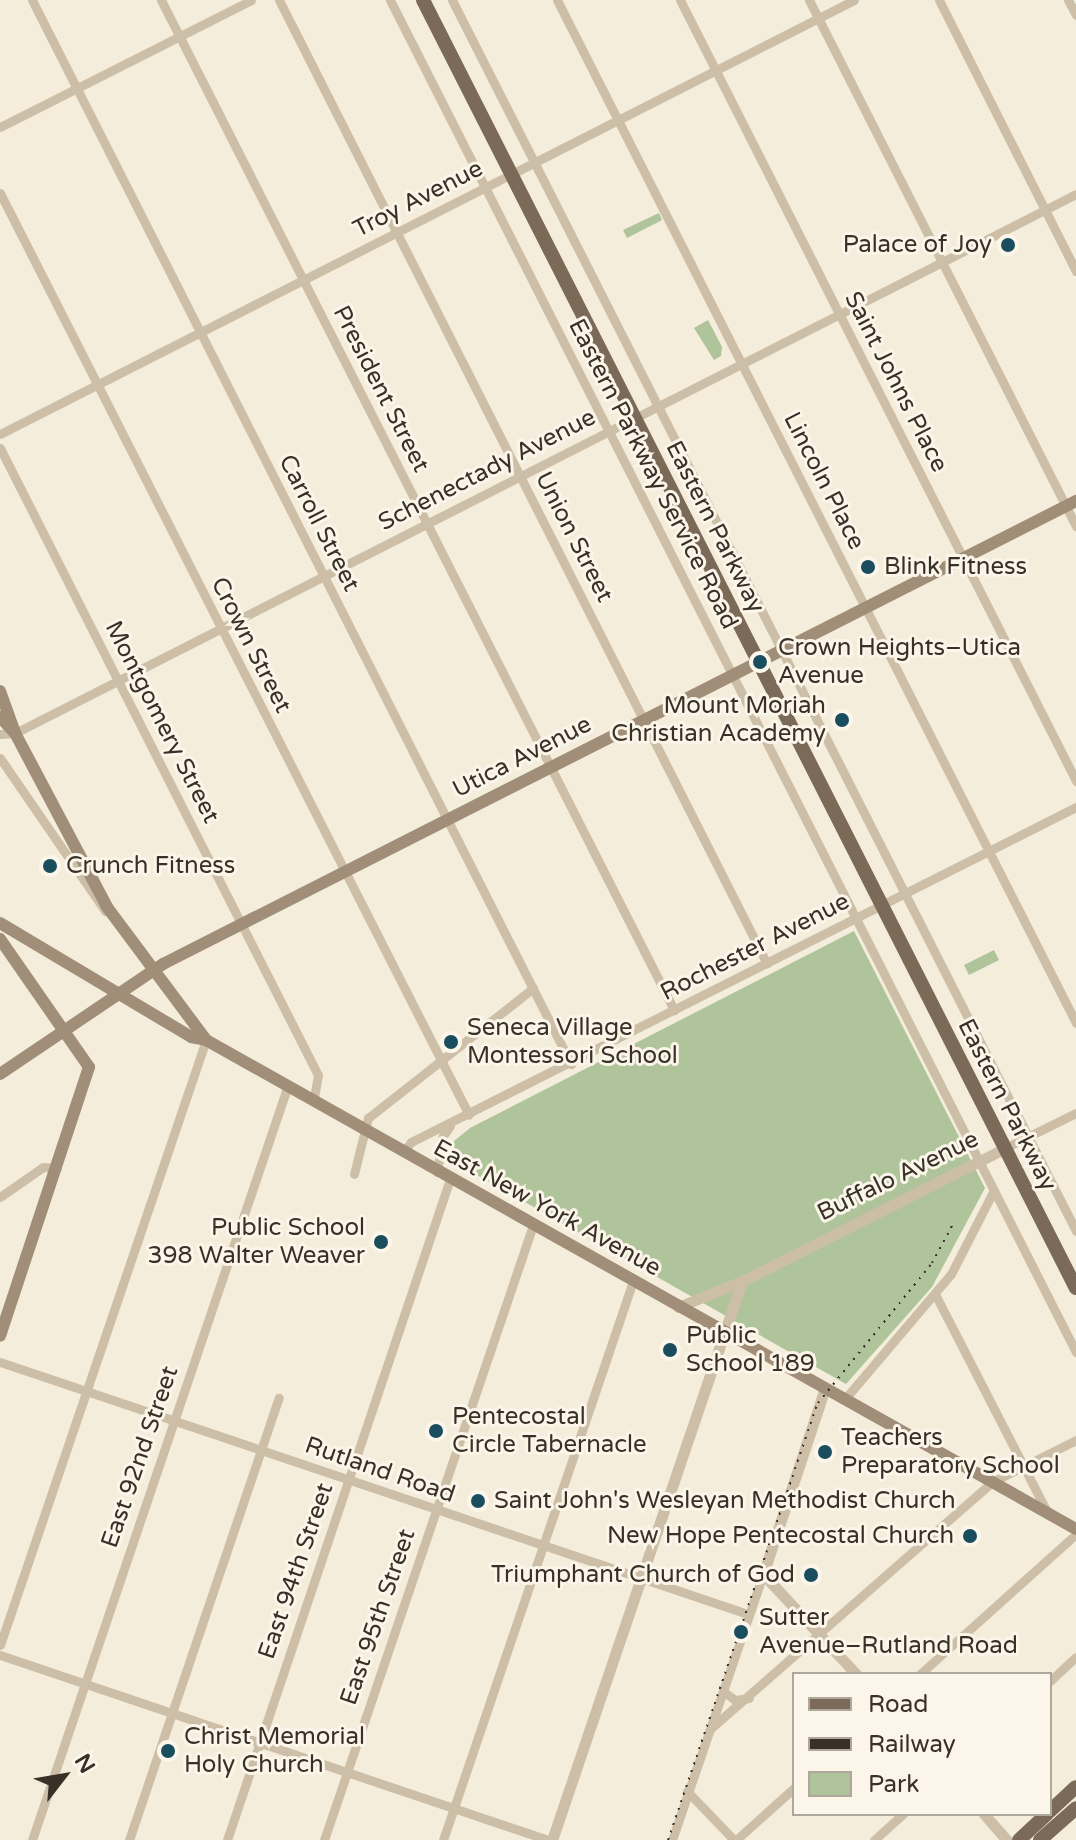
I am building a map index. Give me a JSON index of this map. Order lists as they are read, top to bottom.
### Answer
{
  "streets": {
    "main road": ["Eastern Parkway", "Utica Avenue", "East New York Avenue"],
    "street": [
      "Troy Avenue",
      "Saint Johns Place",
      "President Street",
      "Schenectady Avenue",
      "Eastern Parkway Service Road",
      "Lincoln Place",
      "Carroll Street",
      "Union Street",
      "Crown Street",
      "Montgomery Street",
      "Rochester Avenue",
      "Buffalo Avenue",
      "East 92nd Street",
      "Rutland Road",
      "East 94th Street",
      "East 95th Street"
    ]
  },
  "crossings": [
    ["Troy Avenue", "Saint Johns Place"],
    ["Troy Avenue", "President Street"],
    ["Troy Avenue", "Eastern Parkway Service Road"],
    ["Troy Avenue", "Lincoln Place"],
    ["Troy Avenue", "Carroll Street"],
    ["Troy Avenue", "Eastern Parkway"],
    ["Troy Avenue", "Union Street"],
    ["Troy Avenue", "Crown Street"],
    ["Saint Johns Place", "Schenectady Avenue"],
    ["Saint Johns Place", "Utica Avenue"],
    ["President Street", "Schenectady Avenue"],
    ["President Street", "Utica Avenue"],
    ["President Street", "Rochester Avenue"],
    ["Schenectady Avenue", "Eastern Parkway Service Road"],
    ["Schenectady Avenue", "Lincoln Place"],
    ["Schenectady Avenue", "Carroll Street"],
    ["Schenectady Avenue", "Eastern Parkway"],
    ["Schenectady Avenue", "Union Street"],
    ["Schenectady Avenue", "Crown Street"],
    ["Schenectady Avenue", "Montgomery Street"],
    ["Eastern Parkway Service Road", "Utica Avenue"],
    ["Eastern Parkway Service Road", "Rochester Avenue"],
    ["Eastern Parkway Service Road", "Buffalo Avenue"],
    ["Lincoln Place", "Utica Avenue"],
    ["Lincoln Place", "Rochester Avenue"],
    ["Carroll Street", "Utica Avenue"],
    ["Carroll Street", "Rochester Avenue"],
    ["Eastern Parkway", "Utica Avenue"],
    ["Eastern Parkway", "Rochester Avenue"],
    ["Eastern Parkway", "Buffalo Avenue"],
    ["Union Street", "Utica Avenue"],
    ["Union Street", "Rochester Avenue"],
    ["Crown Street", "Utica Avenue"],
    ["Crown Street", "Rochester Avenue"],
    ["Montgomery Street", "Utica Avenue"],
    ["Montgomery Street", "East New York Avenue"],
    ["Utica Avenue", "East New York Avenue"],
    ["Rochester Avenue", "East New York Avenue"],
    ["Buffalo Avenue", "East New York Avenue"],
    ["East New York Avenue", "East 92nd Street"],
    ["East New York Avenue", "East 94th Street"],
    ["East New York Avenue", "East 95th Street"],
    ["East 92nd Street", "Rutland Road"],
    ["Rutland Road", "East 94th Street"],
    ["Rutland Road", "East 95th Street"]
  ],
  "places": [
    "Palace of Joy",
    "Blink Fitness",
    "Crown Heights–Utica Avenue",
    "Mount Moriah Christian Academy",
    "Crunch Fitness",
    "Seneca Village Montessori School",
    "Public School 398 Walter Weaver",
    "Public School 189",
    "Pentecostal Circle Tabernacle",
    "Teachers Preparatory School",
    "Saint John's Wesleyan Methodist Church",
    "New Hope Pentecostal Church",
    "Triumphant Church of God",
    "Sutter Avenue–Rutland Road",
    "Christ Memorial Holy Church"
  ],
  "legend": ["Road", "Railway", "Park"],
  "north": "top right"
}
